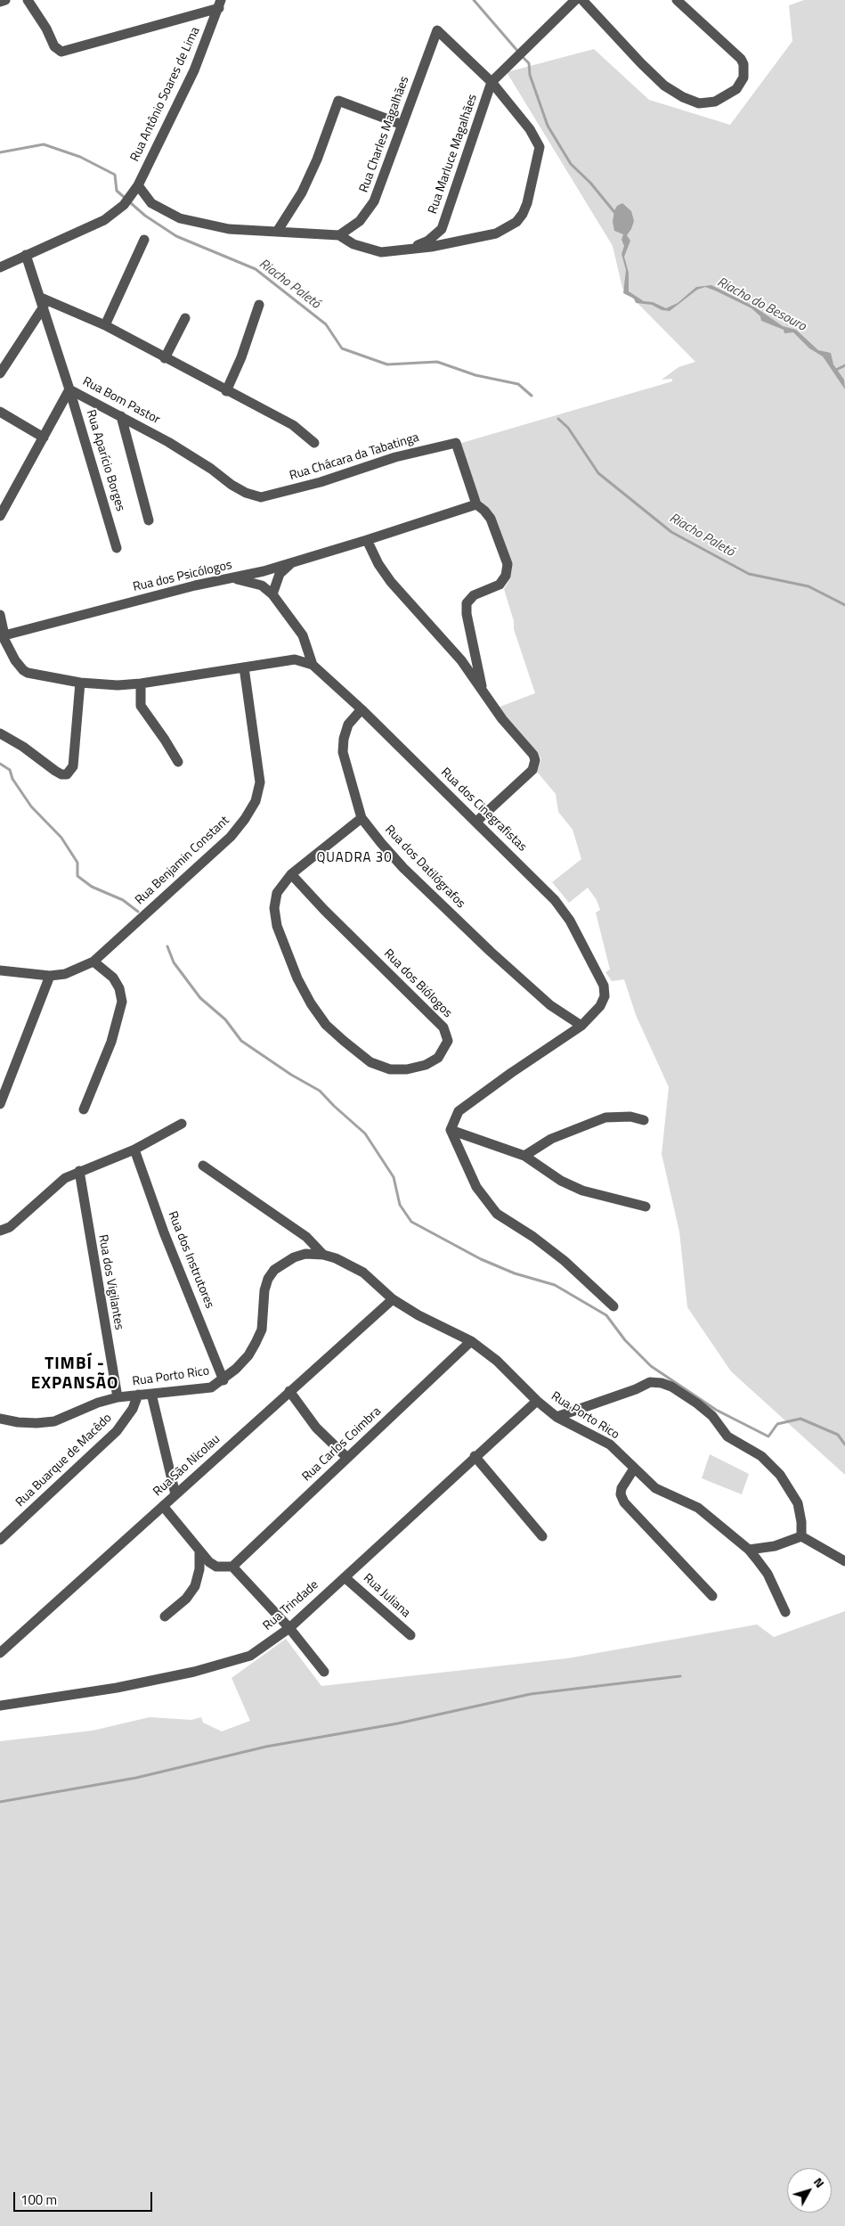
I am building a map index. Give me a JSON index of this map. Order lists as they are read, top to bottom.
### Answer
{
  "streets": {
    "street": [
      "Rua Antônio Soares de Lima",
      "Rua Charles Magalhães",
      "Rua Marluce Magalhães",
      "Rua Bom Pastor",
      "Rua Chácara da Tabatinga",
      "Rua Aparício Borges",
      "Rua dos Psicólogos",
      "Rua dos Cinegrafistas",
      "Rua Benjamin Constant",
      "Rua dos Datilógrafos",
      "Rua dos Biólogos",
      "Rua dos Instrutores",
      "Rua dos Vigilantes",
      "Rua Porto Rico",
      "Rua Carlos Coimbra",
      "Rua Buarque de Macêdo",
      "Rua São Nicolau",
      "Rua Juliana",
      "Rua Trindade"
    ]
  },
  "crossings": [
    ["Rua Antônio Soares de Lima", "Rua Aparício Borges"],
    ["Rua Charles Magalhães", "Rua Marluce Magalhães"],
    ["Rua Bom Pastor", "Rua Chácara da Tabatinga"],
    ["Rua Bom Pastor", "Rua Aparício Borges"],
    ["Rua Chácara da Tabatinga", "Rua dos Psicólogos"],
    ["Rua dos Psicólogos", "Rua dos Cinegrafistas"],
    ["Rua dos Cinegrafistas", "Rua Benjamin Constant"],
    ["Rua dos Cinegrafistas", "Rua dos Datilógrafos"],
    ["Rua dos Datilógrafos", "Rua dos Biólogos"],
    ["Rua dos Instrutores", "Rua Porto Rico"],
    ["Rua dos Vigilantes", "Rua Porto Rico"],
    ["Rua Porto Rico", "Rua Carlos Coimbra"],
    ["Rua Porto Rico", "Rua Buarque de Macêdo"],
    ["Rua Porto Rico", "Rua São Nicolau"],
    ["Rua Porto Rico", "Rua Trindade"],
    ["Rua Juliana", "Rua Trindade"]
  ],
  "districts": ["QUADRA 30", "TIMBÍ - EXPANSÃO"],
  "water": ["Riacho Paletó", "Riacho do Besouro"],
  "scale_bar": "100 m",
  "north": "top right"
}
